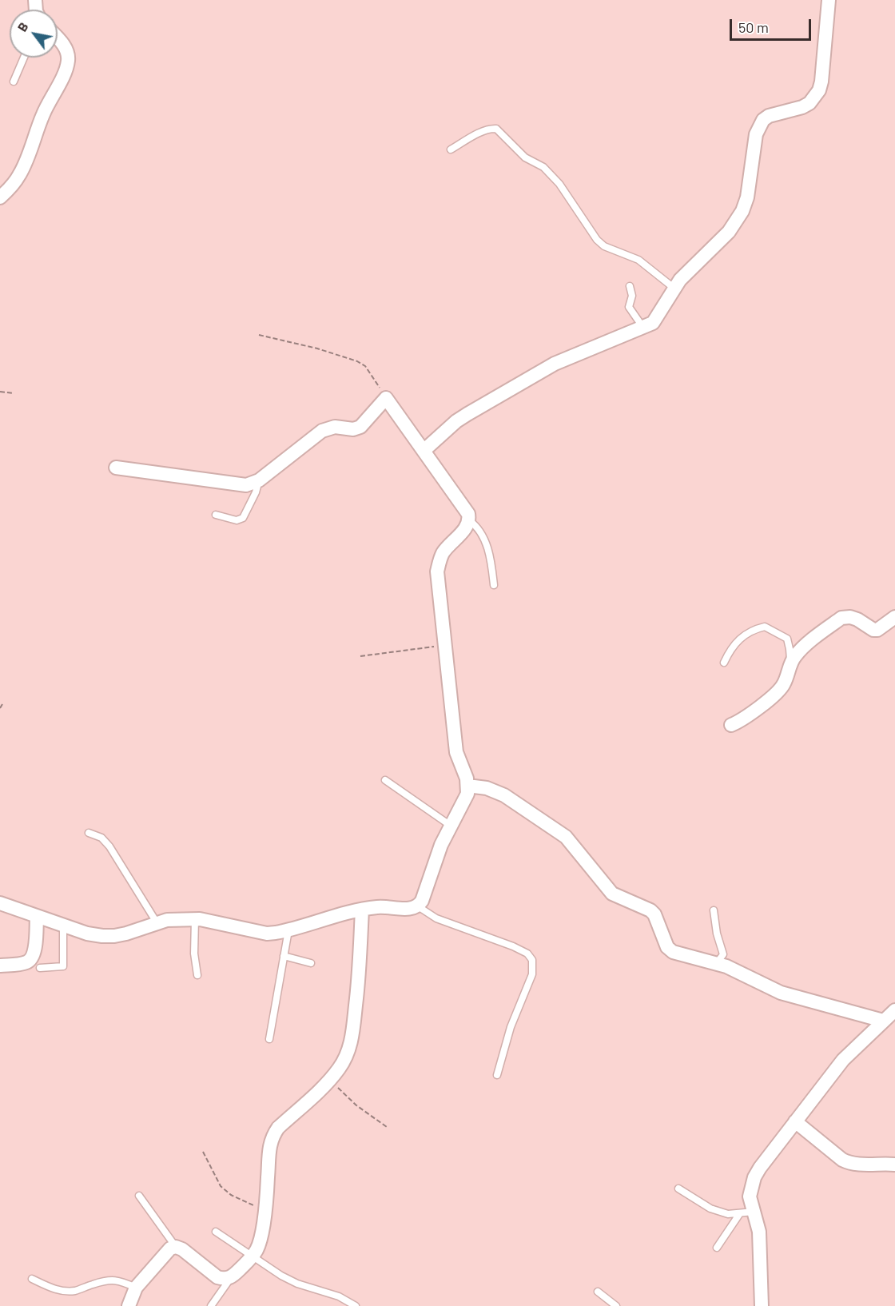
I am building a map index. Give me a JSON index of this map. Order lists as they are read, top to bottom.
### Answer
{
  "scale_bar": "50 m",
  "north": "top left"
}
